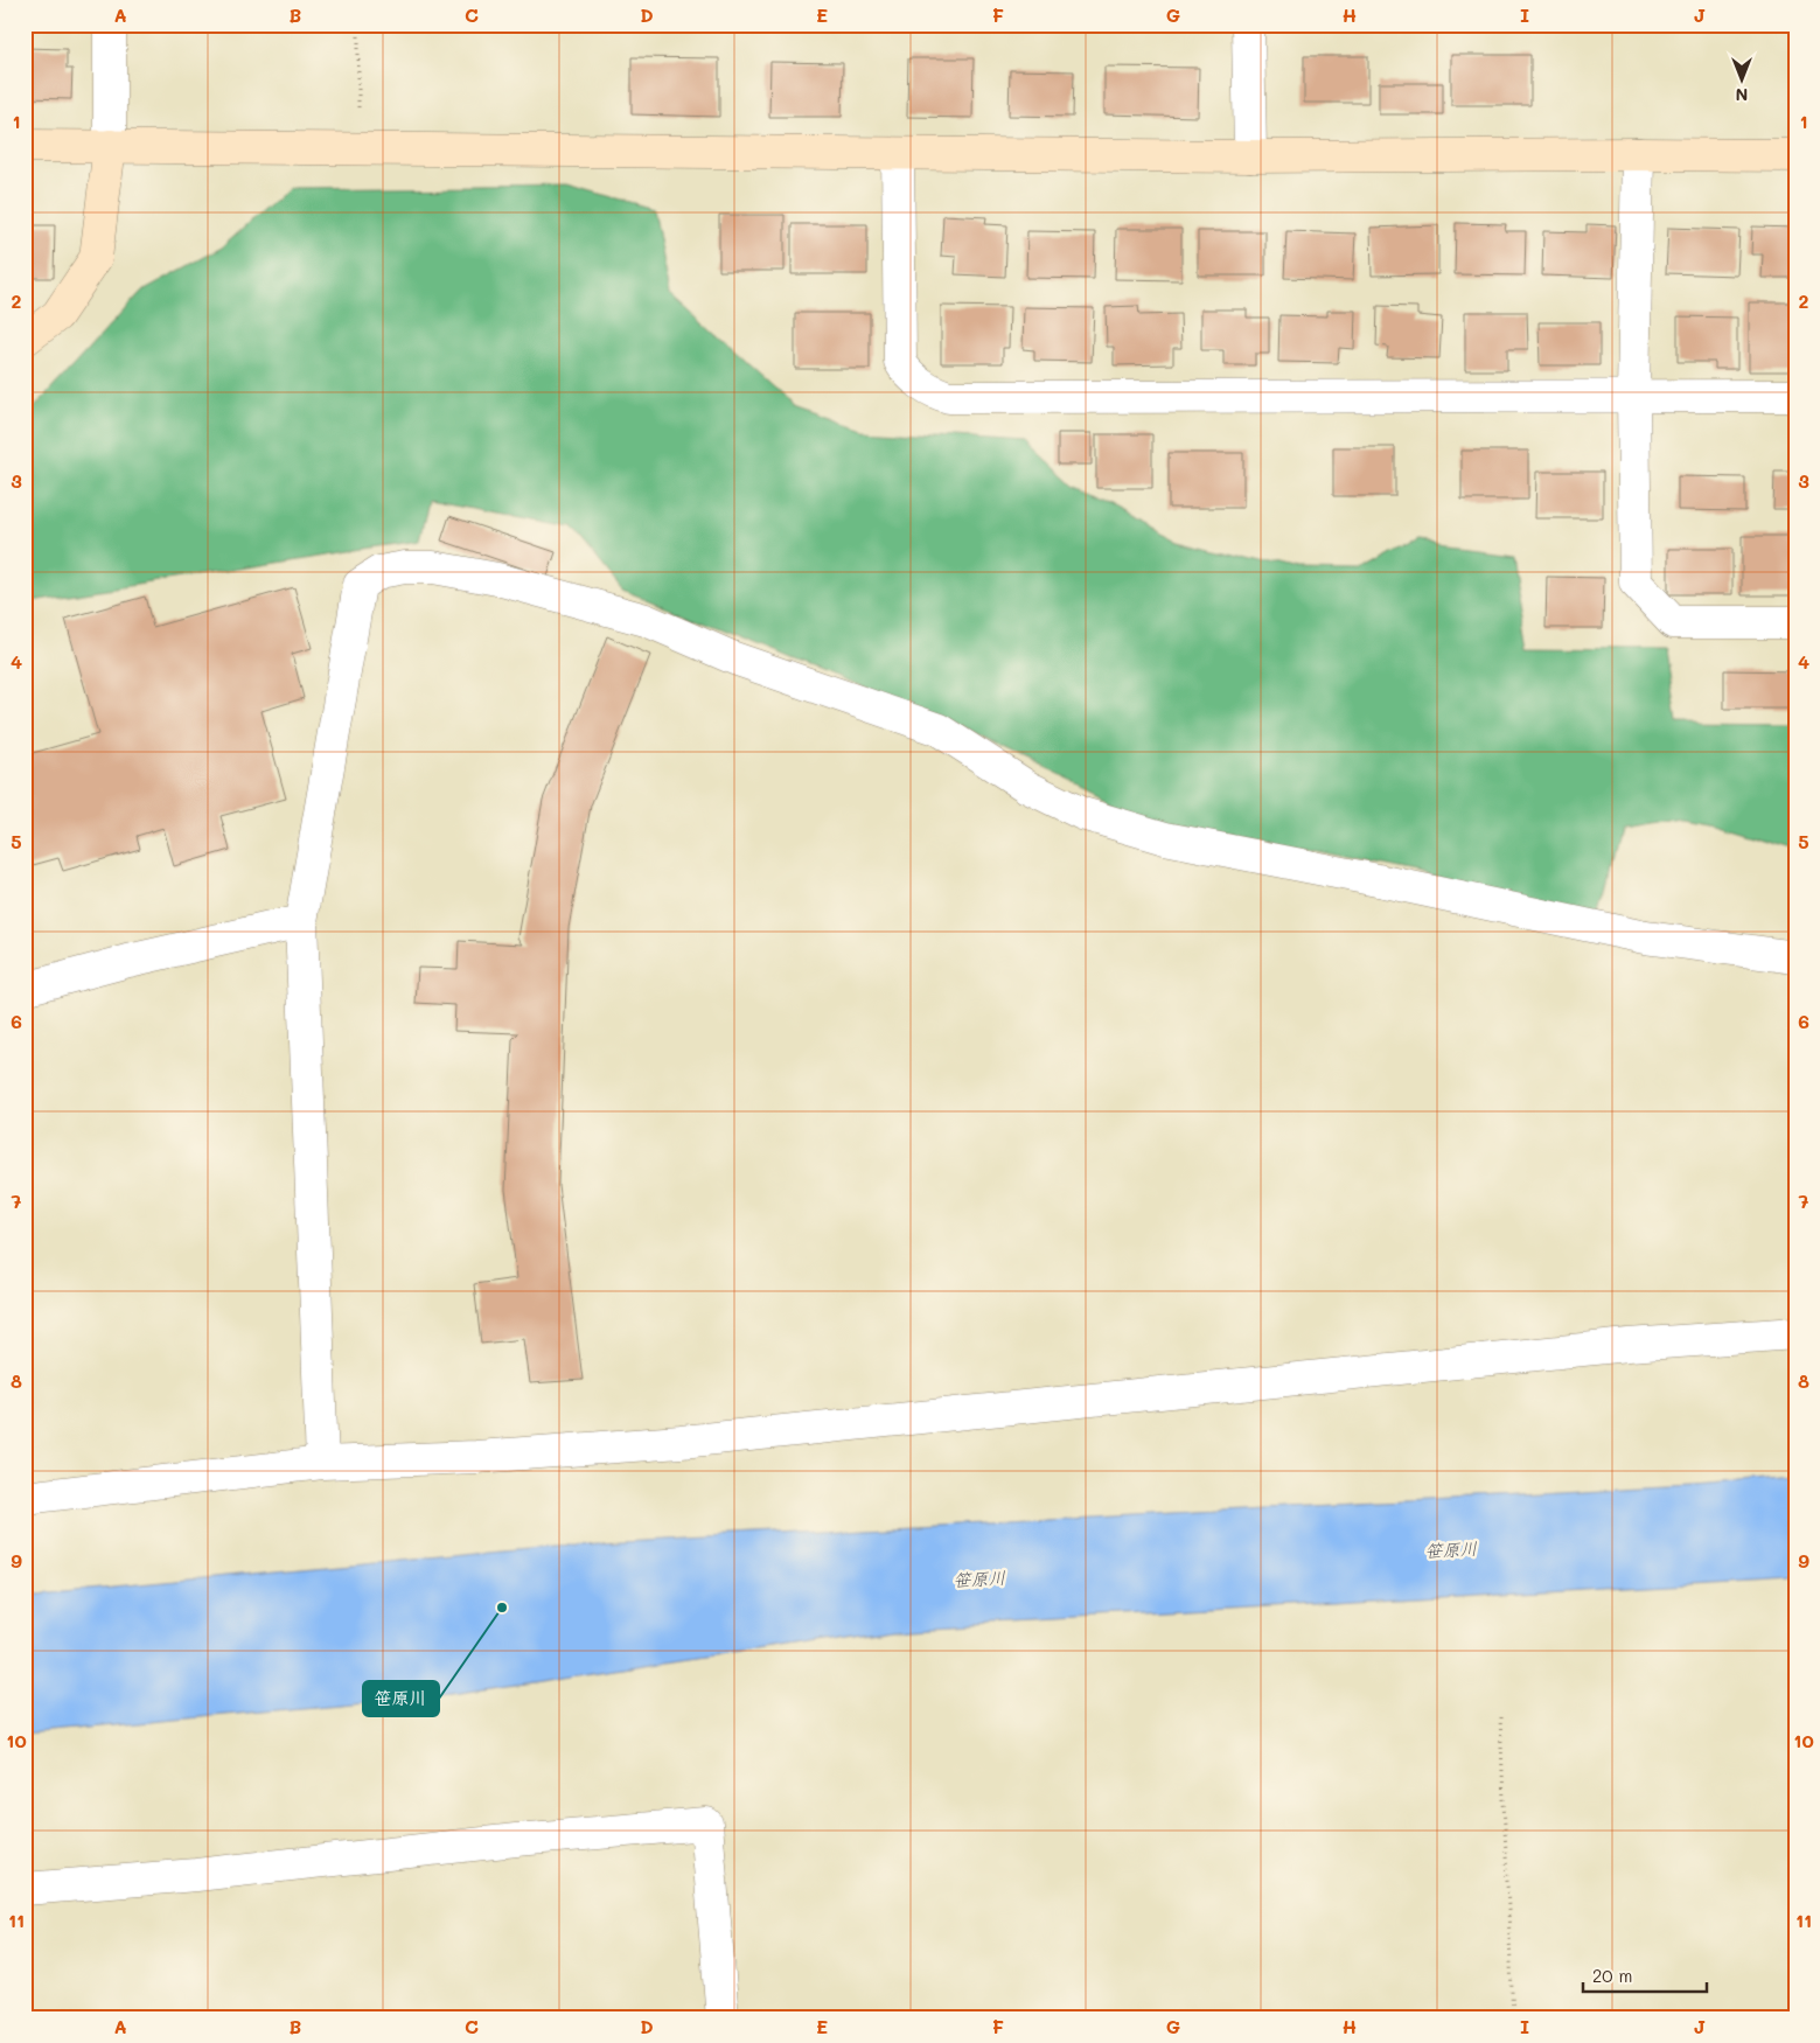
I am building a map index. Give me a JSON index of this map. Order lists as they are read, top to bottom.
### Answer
{
  "water": ["笹原川"],
  "places": ["笹原川"],
  "scale_bar": "20 m",
  "north": "bottom",
  "grid": {
    "columns": [
      "A",
      "B",
      "C",
      "D",
      "E",
      "F",
      "G",
      "H",
      "I",
      "J"
    ],
    "rows": [
      "1",
      "2",
      "3",
      "4",
      "5",
      "6",
      "7",
      "8",
      "9",
      "10",
      "11"
    ]
  }
}
